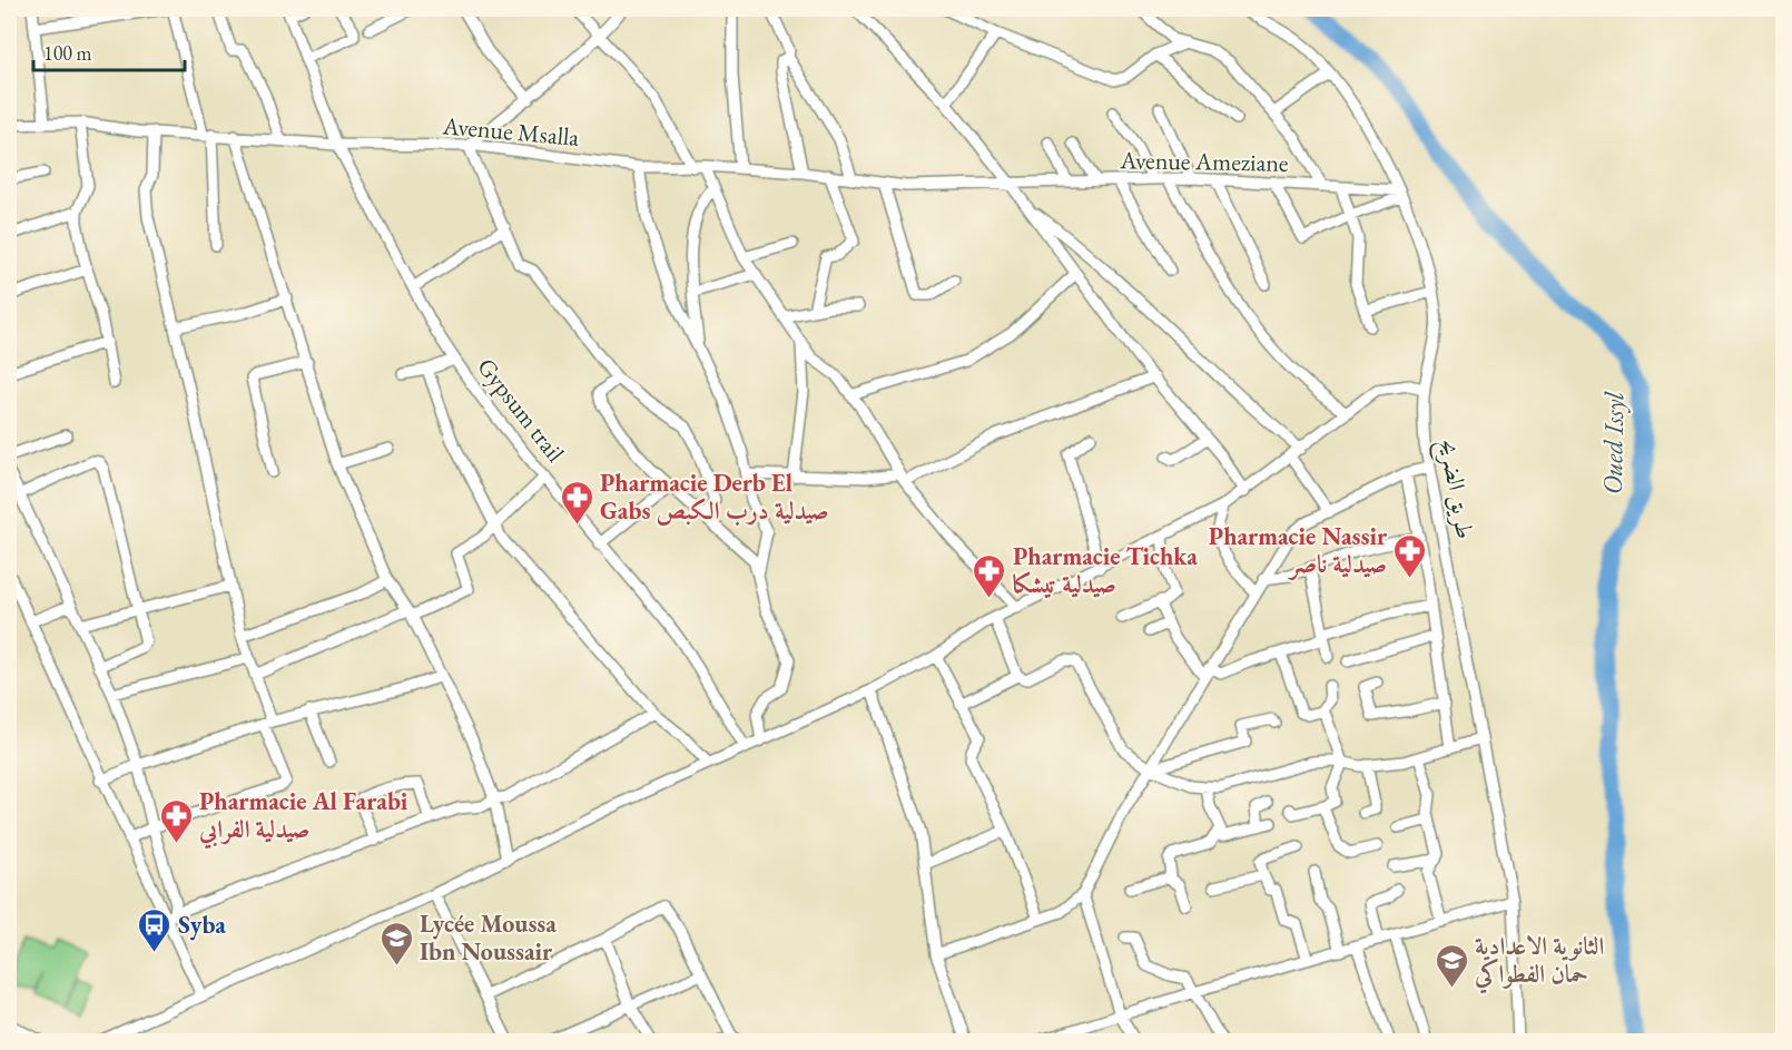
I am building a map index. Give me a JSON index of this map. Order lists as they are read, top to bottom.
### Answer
{
  "streets": {
    "street": [
      "Avenue Msalla",
      "Avenue Ameziane",
      "Gypsum trail",
      "طريق الضريح"
    ]
  },
  "crossings": [
    ["Avenue Msalla", "Avenue Ameziane"],
    ["Avenue Msalla", "Gypsum trail"],
    ["Avenue Ameziane", "طريق الضريح"]
  ],
  "water": ["Oued Issyl"],
  "places": {
    "pharmacy": [
      "Pharmacie Derb El Gabs صيدلية درب الكبص",
      "Pharmacie Nassir صيدلية ناصر",
      "Pharmacie Tichka صيدلية تيشكا",
      "Pharmacie Al Farabi صيدلية الفرابي"
    ],
    "bus stop": ["Syba"],
    "school or university": ["Lycée Moussa Ibn Noussair", "الثانوية الاعدادية حمان الفطواكي"]
  },
  "scale_bar": "100 m"
}
